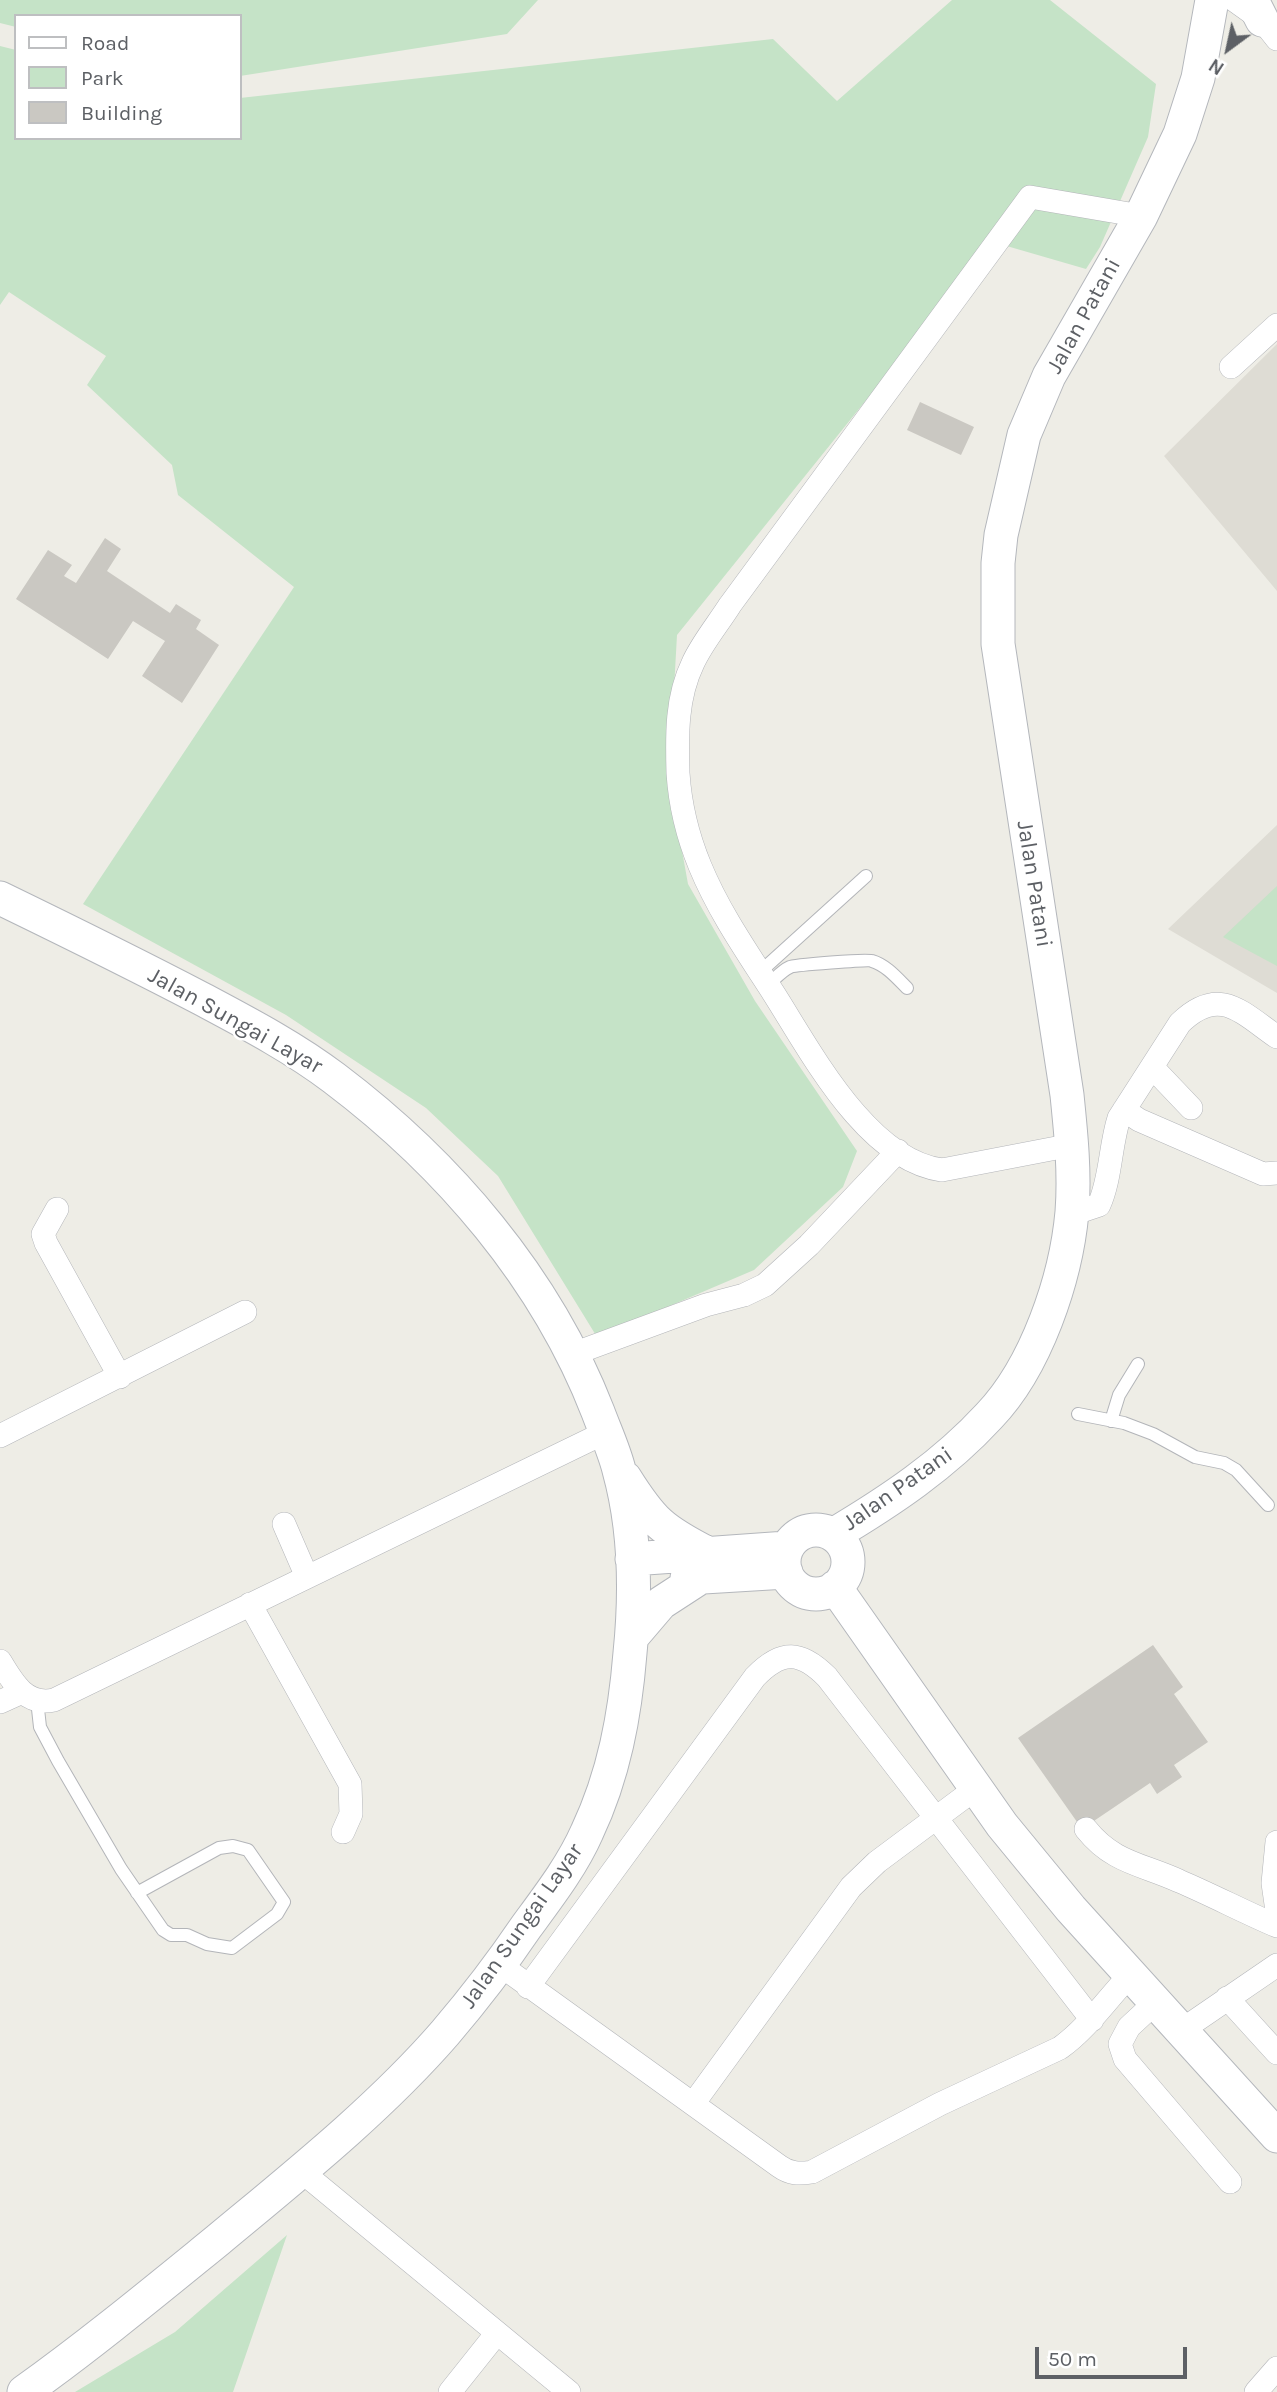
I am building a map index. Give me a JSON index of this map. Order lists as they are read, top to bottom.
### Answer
{
  "streets": {
    "main road": ["Jalan Patani", "Jalan Sungai Layar"]
  },
  "legend": ["Road", "Park", "Building"],
  "scale_bar": "50 m",
  "north": "bottom left"
}
